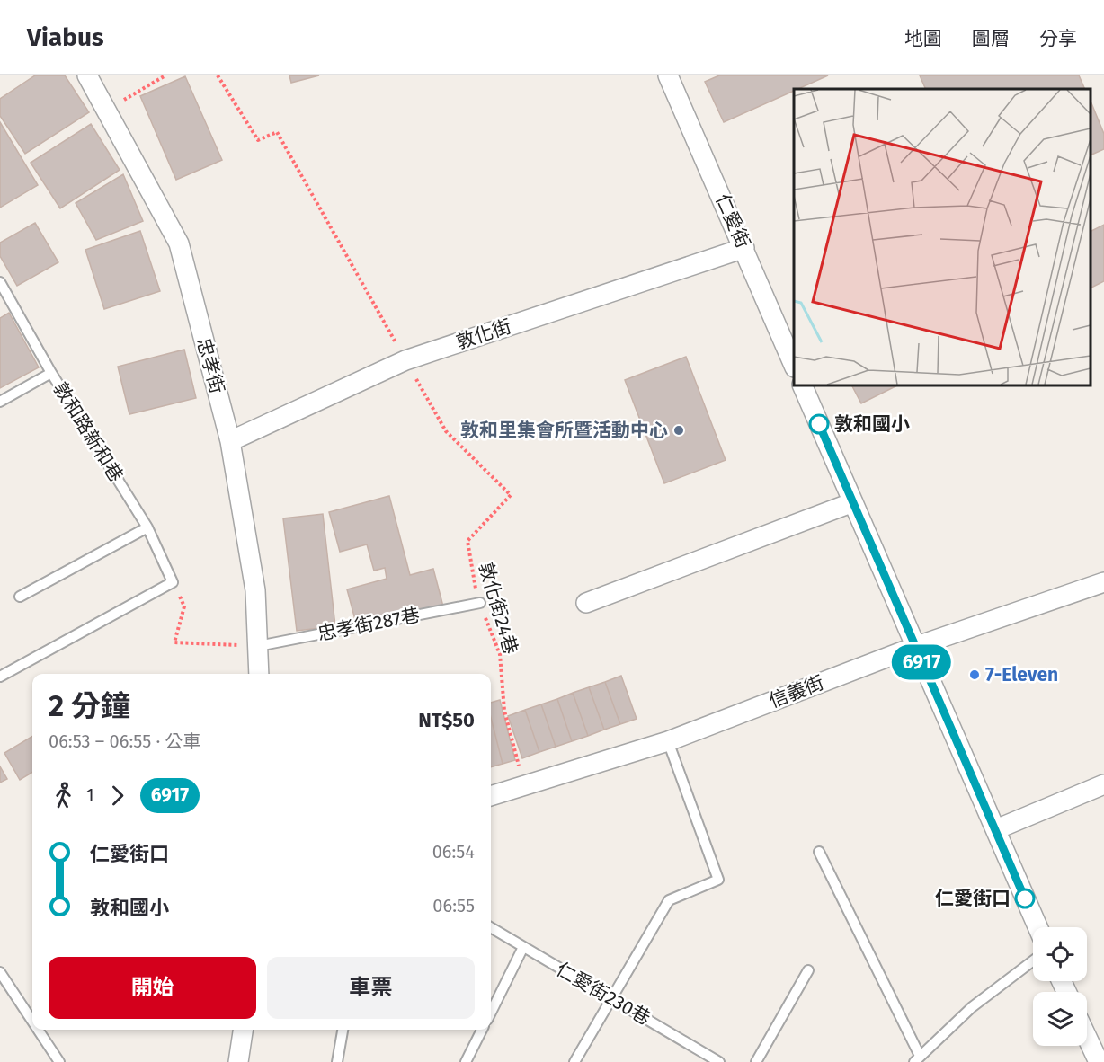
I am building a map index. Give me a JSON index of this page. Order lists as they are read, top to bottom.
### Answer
{
  "streets": {
    "street": [
      "仁愛街",
      "敦化街",
      "忠孝街",
      "信義街"
    ],
    "lane": ["敦和路新和巷", "忠孝街287巷", "仁愛街230巷"],
    "path": ["敦化街24巷"]
  },
  "crossings": [
    ["仁愛街", "敦化街"],
    ["敦化街", "忠孝街"],
    ["敦化街", "敦化街24巷"],
    ["忠孝街", "忠孝街287巷"],
    ["敦化街24巷", "忠孝街287巷"],
    ["敦化街24巷", "信義街"]
  ],
  "places": [
    "敦和國小",
    "敦和里集會所暨活動中心",
    "7-Eleven",
    "仁愛街口"
  ],
  "lines": ["bus line 6917"],
  "page": {
    "header": "Viabus",
    "nav": ["地圖", "圖層", "分享"],
    "on_map": "6917",
    "heading": ["2 分鐘", "06:53 – 06:55 · 公車", "NT$50"],
    "legs": ["1", "6917"],
    "list": [
      {
        "name": "仁愛街口",
        "value": "06:54"
      },
      {
        "name": "敦和國小",
        "value": "06:55"
      }
    ],
    "buttons": ["開始", "車票"]
  }
}
